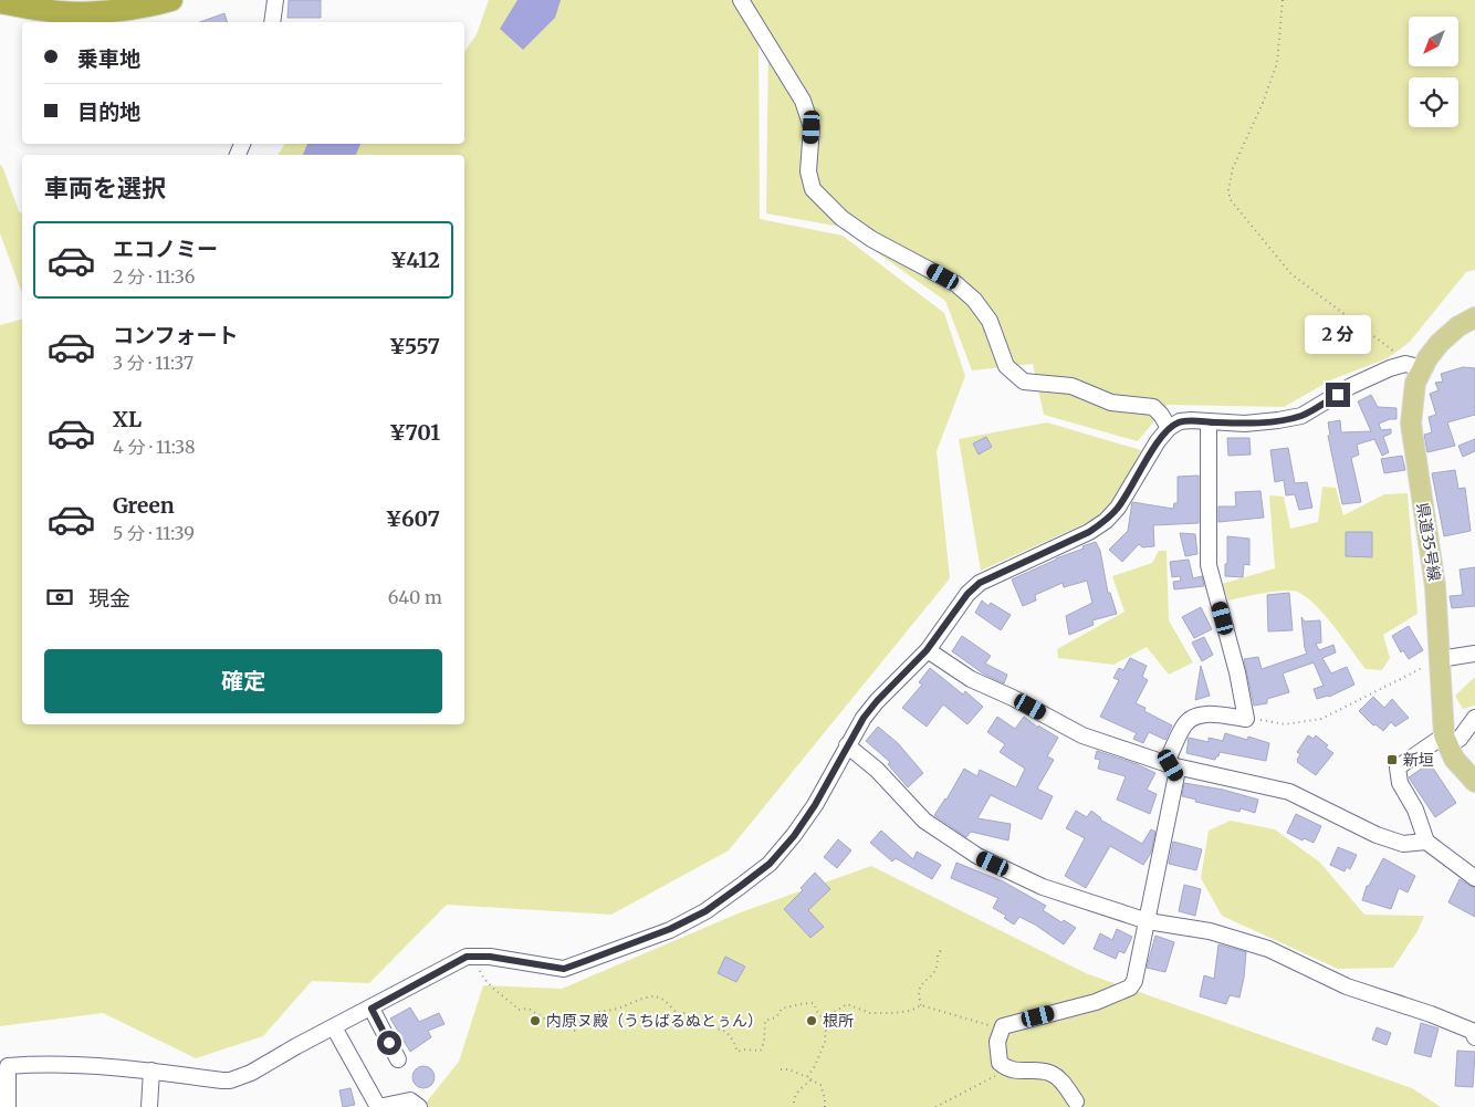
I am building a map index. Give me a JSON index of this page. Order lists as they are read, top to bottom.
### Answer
{
  "streets": {
    "main road": ["県道35号線"]
  },
  "places": {
    "transit": ["新垣"],
    "other": ["内原ヌ殿（うちばるぬとぅん）", "根所"]
  },
  "north": "bottom left",
  "page": {
    "banner": ["乗車地", "目的地"],
    "heading": "車両を選択",
    "list": [
      {
        "name": "エコノミー",
        "note": "2 分 · 11:36",
        "value": "¥412"
      },
      {
        "name": "コンフォート",
        "note": "3 分 · 11:37",
        "value": "¥557"
      },
      {
        "name": "XL",
        "note": "4 分 · 11:38",
        "value": "¥701"
      },
      {
        "name": "Green",
        "note": "5 分 · 11:39",
        "value": "¥607"
      }
    ],
    "bubble": "2 分",
    "pay": ["現金", "640 m"],
    "buttons": "確定"
  }
}
